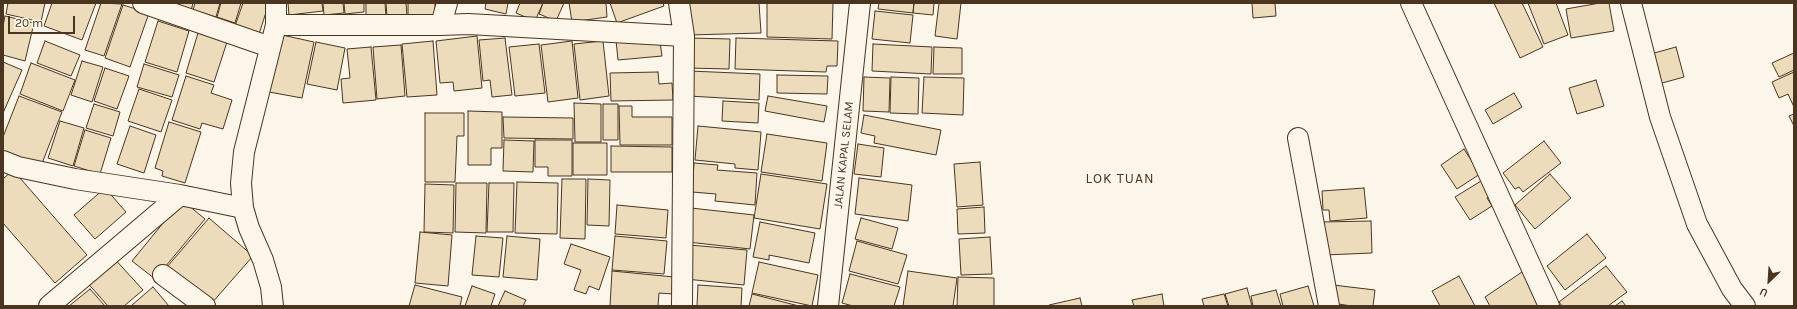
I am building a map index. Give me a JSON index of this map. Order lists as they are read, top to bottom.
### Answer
{
  "streets": {
    "street": ["JALAN KAPAL SELAM"]
  },
  "districts": ["LOK TUAN"],
  "scale_bar": "20 m",
  "north": "bottom left"
}
